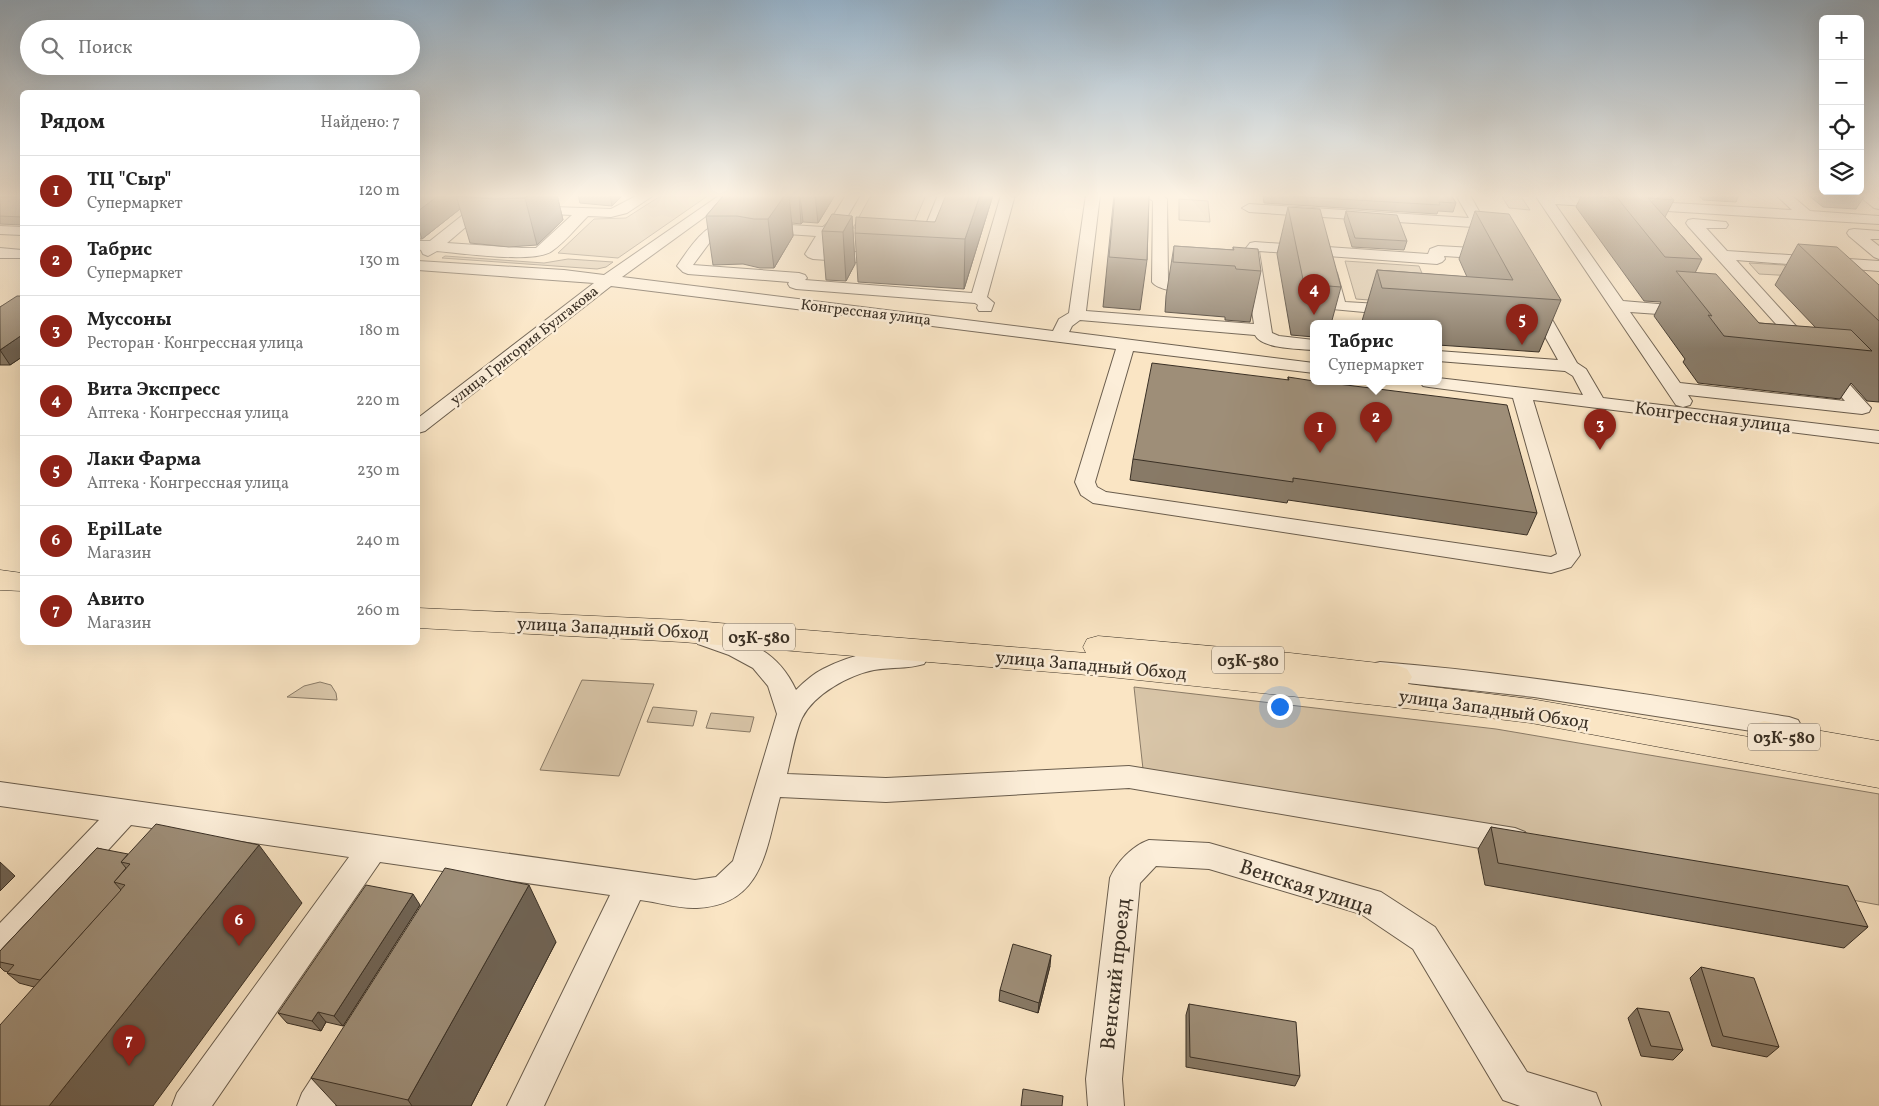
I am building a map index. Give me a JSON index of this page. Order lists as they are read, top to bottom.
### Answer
{
  "streets": {
    "highway": ["улица Западный Обход", "03К-580"],
    "street": [
      "Конгрессная улица",
      "улица Григория Булгакова",
      "Венская улица",
      "Венский проезд"
    ]
  },
  "crossings": [
    ["Конгрессная улица", "улица Григория Булгакова"],
    ["Венская улица", "Венский проезд"]
  ],
  "page": {
    "map_buttons": ["+", "−"],
    "search": "Поиск",
    "heading": ["Рядом", "Найдено: 7"],
    "list": [
      {
        "mark": "1",
        "name": "ТЦ \"Сыр\"",
        "note": "Супермаркет",
        "value": "120 m"
      },
      {
        "mark": "2",
        "name": "Табрис",
        "note": "Супермаркет",
        "value": "130 m"
      },
      {
        "mark": "3",
        "name": "Муссоны",
        "note": "Ресторан · Конгрессная улица",
        "value": "180 m"
      },
      {
        "mark": "4",
        "name": "Вита Экспресс",
        "note": "Аптека · Конгрессная улица",
        "value": "220 m"
      },
      {
        "mark": "5",
        "name": "Лаки Фарма",
        "note": "Аптека · Конгрессная улица",
        "value": "230 m"
      },
      {
        "mark": "6",
        "name": "EpilLate",
        "note": "Магазин",
        "value": "240 m"
      },
      {
        "mark": "7",
        "name": "Авито",
        "note": "Магазин",
        "value": "260 m"
      }
    ],
    "pins": [
      "4",
      "5",
      "2",
      "3",
      "1",
      "6",
      "7"
    ],
    "popup": ["Табрис", "Супермаркет"]
  }
}
